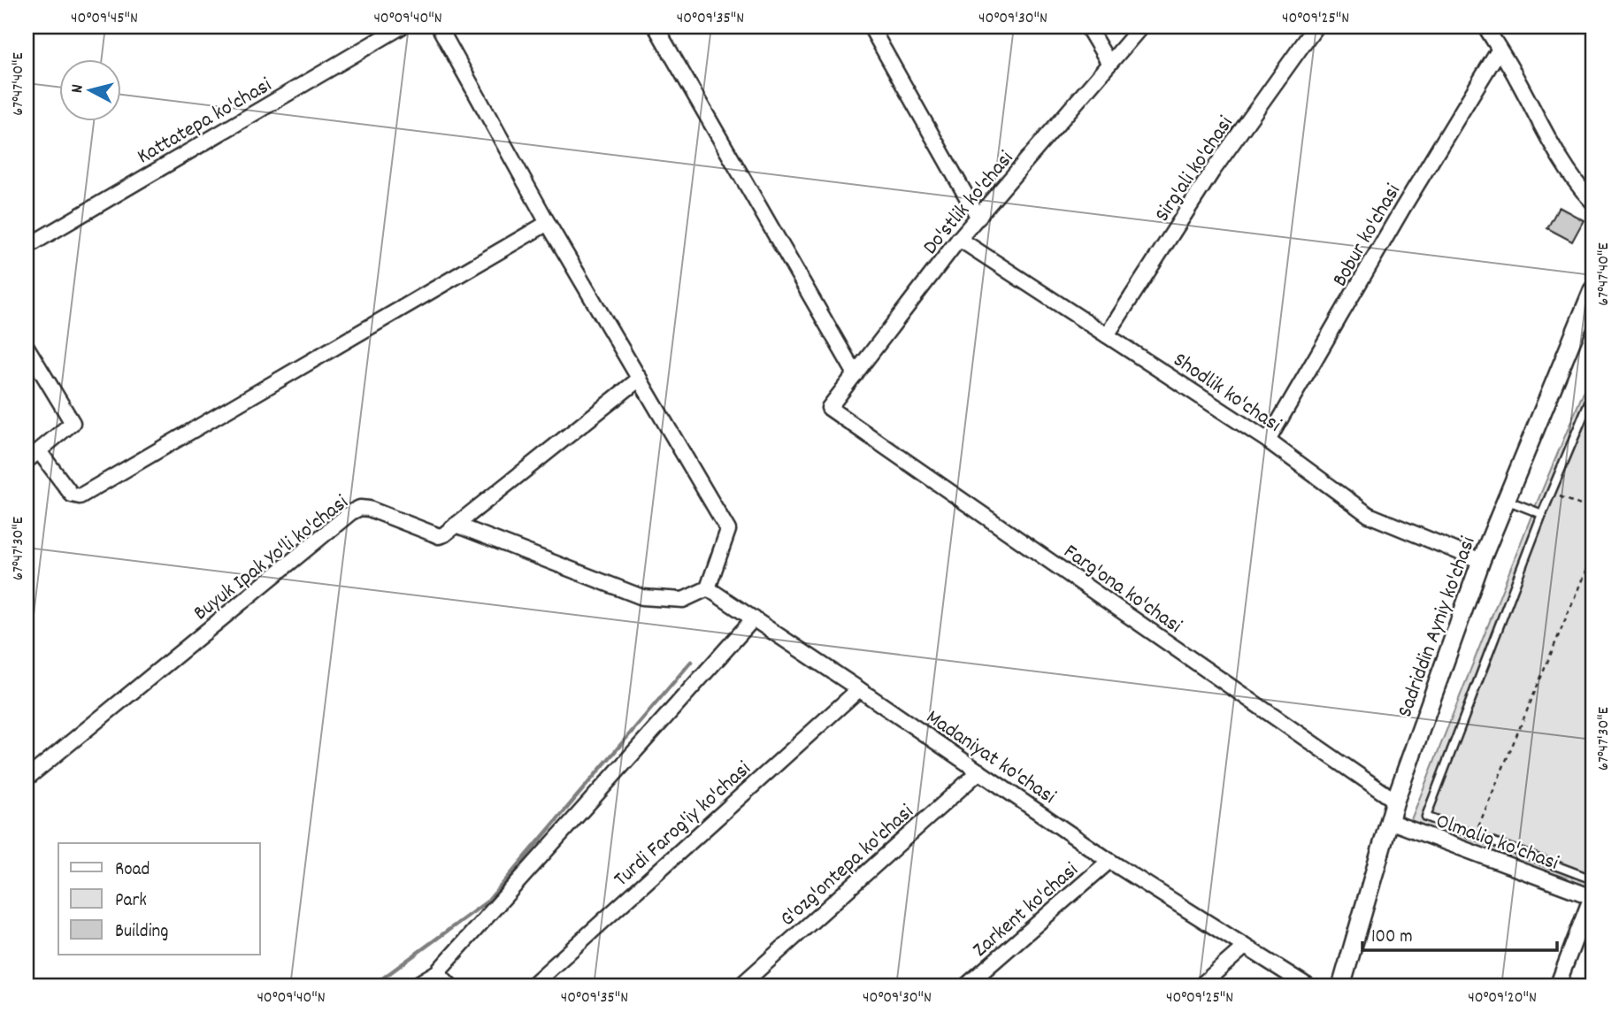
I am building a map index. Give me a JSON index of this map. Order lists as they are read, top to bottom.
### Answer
{
  "streets": {
    "street": [
      "Kattatepa ko'chasi",
      "Sirg'ali ko'chasi",
      "Do'stlik ko'chasi",
      "Bobur ko'chasi",
      "Shodlik ko'chasi",
      "Buyuk Ipak Yo'li ko'chasi",
      "Farg'ona ko'chasi",
      "Sadriddin Ayniy ko'chasi",
      "Madaniyat ko'chasi",
      "Turdi Farog'iy ko'chasi",
      "Olmaliq ko'chasi",
      "G'ozg'ontepa ko'chasi",
      "Zarkent ko'chasi"
    ]
  },
  "crossings": [
    ["Sirg'ali ko'chasi", "Shodlik ko'chasi"],
    ["Do'stlik ko'chasi", "Shodlik ko'chasi"],
    ["Do'stlik ko'chasi", "Farg'ona ko'chasi"],
    ["Bobur ko'chasi", "Shodlik ko'chasi"],
    ["Shodlik ko'chasi", "Sadriddin Ayniy ko'chasi"],
    ["Farg'ona ko'chasi", "Sadriddin Ayniy ko'chasi"],
    ["Sadriddin Ayniy ko'chasi", "Olmaliq ko'chasi"],
    ["Madaniyat ko'chasi", "Turdi Farog'iy ko'chasi"],
    ["Madaniyat ko'chasi", "G'ozg'ontepa ko'chasi"],
    ["Madaniyat ko'chasi", "Zarkent ko'chasi"]
  ],
  "legend": ["Road", "Park", "Building"],
  "scale_bar": "100 m",
  "north": "left",
  "coordinates": [
    "40°09'45\"N",
    "40°09'40\"N",
    "40°09'35\"N",
    "40°09'30\"N",
    "40°09'25\"N",
    "67°47'40\"E",
    "67°47'30\"E",
    "40°09'20\"N"
  ]
}
